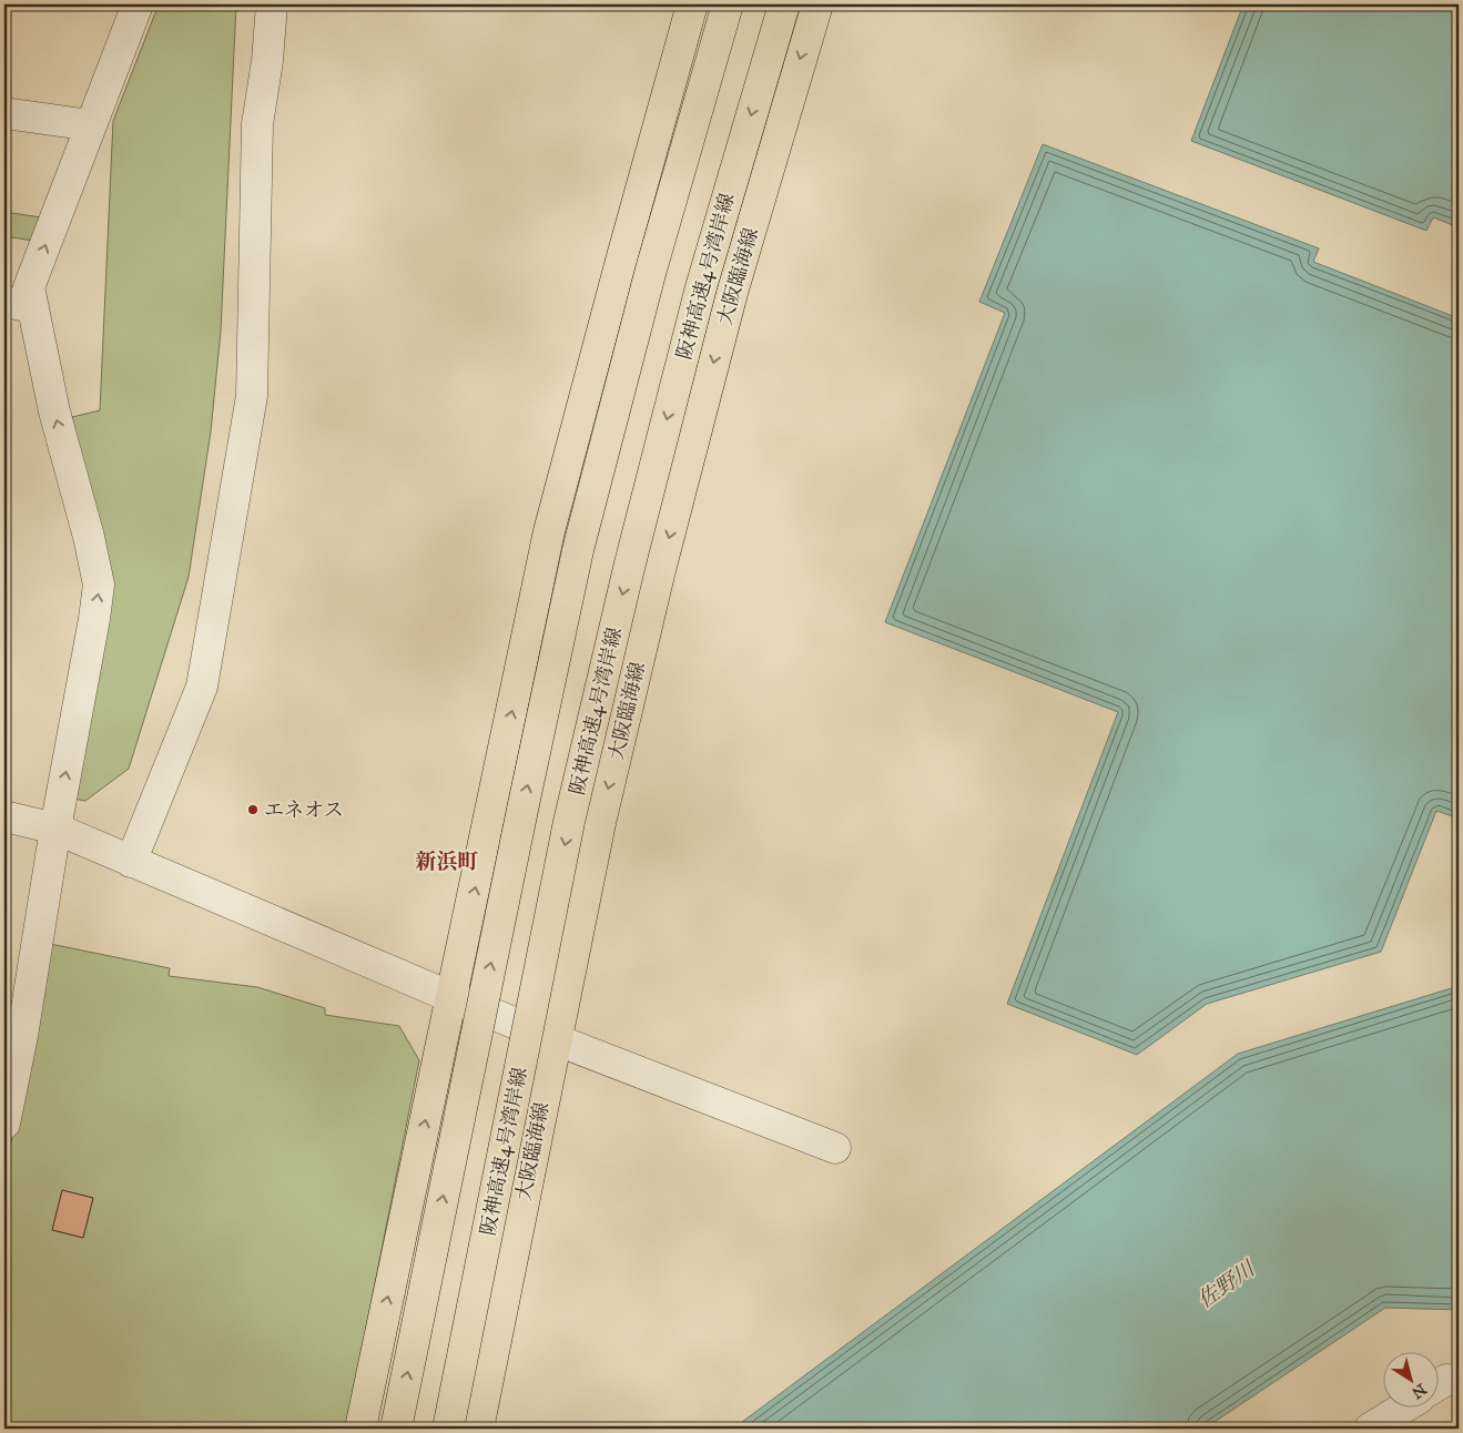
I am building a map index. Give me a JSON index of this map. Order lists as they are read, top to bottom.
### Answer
{
  "streets": {
    "main road": ["阪神高速4号湾岸線", "大阪臨海線"]
  },
  "districts": ["新浜町"],
  "water": ["佐野川"],
  "places": ["エネオス"],
  "north": "bottom right"
}
